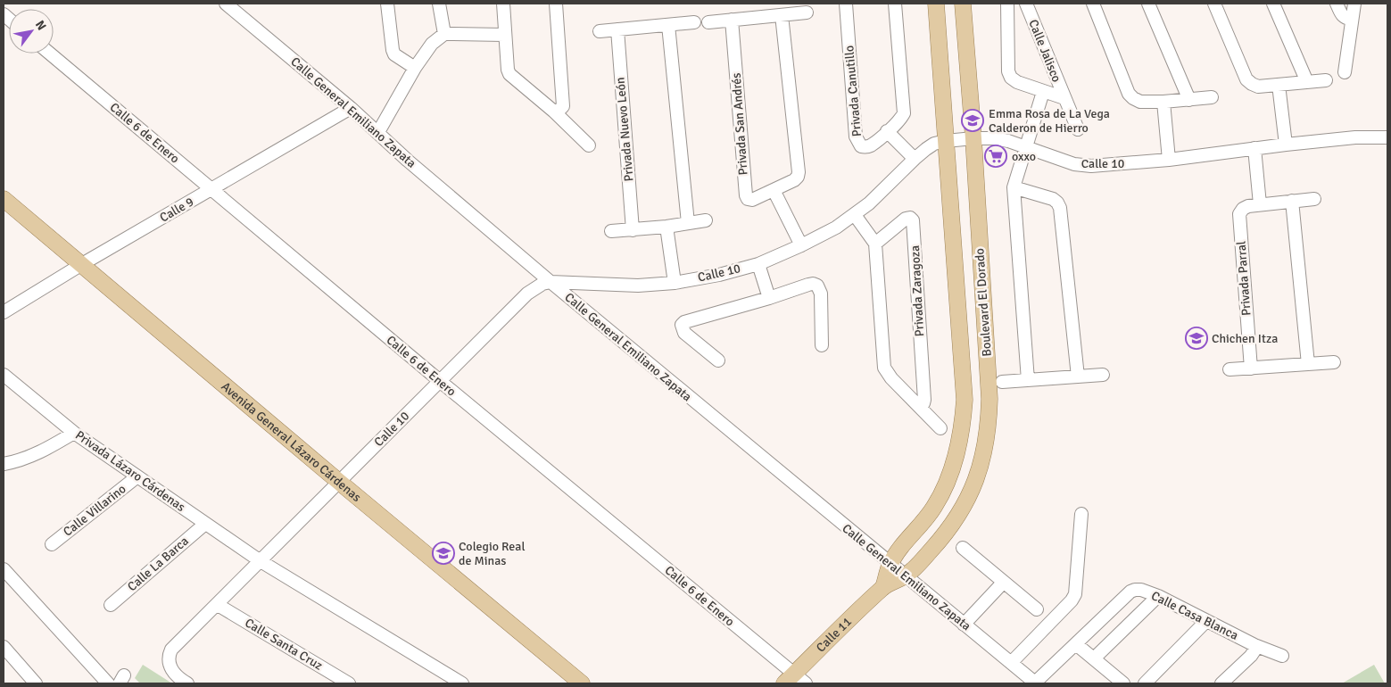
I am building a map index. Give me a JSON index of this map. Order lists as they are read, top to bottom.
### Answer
{
  "streets": {
    "main road": ["Boulevard El Dorado", "Avenida General Lázaro Cárdenas", "Calle 11"],
    "street": [
      "Calle Jalisco",
      "Privada Canutillo",
      "Calle General Emiliano Zapata",
      "Privada San Andrés",
      "Privada Nuevo León",
      "Calle 6 de Enero",
      "Calle 10",
      "Calle 9",
      "Privada Parral",
      "Privada Zaragoza",
      "Privada Lázaro Cárdenas",
      "Calle Villarino",
      "Calle La Barca",
      "Calle Casa Blanca",
      "Calle Santa Cruz"
    ]
  },
  "crossings": [
    ["Calle Jalisco", "Calle 10"],
    ["Calle General Emiliano Zapata", "Calle 10"],
    ["Calle General Emiliano Zapata", "Calle 9"],
    ["Calle General Emiliano Zapata", "Boulevard El Dorado"],
    ["Calle General Emiliano Zapata", "Calle Casa Blanca"],
    ["Calle General Emiliano Zapata", "Calle 11"],
    ["Calle 6 de Enero", "Calle 10"],
    ["Calle 6 de Enero", "Calle 9"],
    ["Calle 6 de Enero", "Calle 11"],
    ["Calle 10", "Boulevard El Dorado"],
    ["Calle 10", "Avenida General Lázaro Cárdenas"],
    ["Calle 10", "Privada Lázaro Cárdenas"],
    ["Calle 10", "Calle Santa Cruz"],
    ["Calle 9", "Avenida General Lázaro Cárdenas"],
    ["Boulevard El Dorado", "Calle 11"],
    ["Privada Lázaro Cárdenas", "Calle Villarino"],
    ["Privada Lázaro Cárdenas", "Calle La Barca"]
  ],
  "places": {
    "school or university": ["Emma Rosa de La Vega Calderon de Hierro", "Chichen Itza", "Colegio Real de Minas"],
    "supermarket": ["oxxo"]
  },
  "north": "top right"
}
